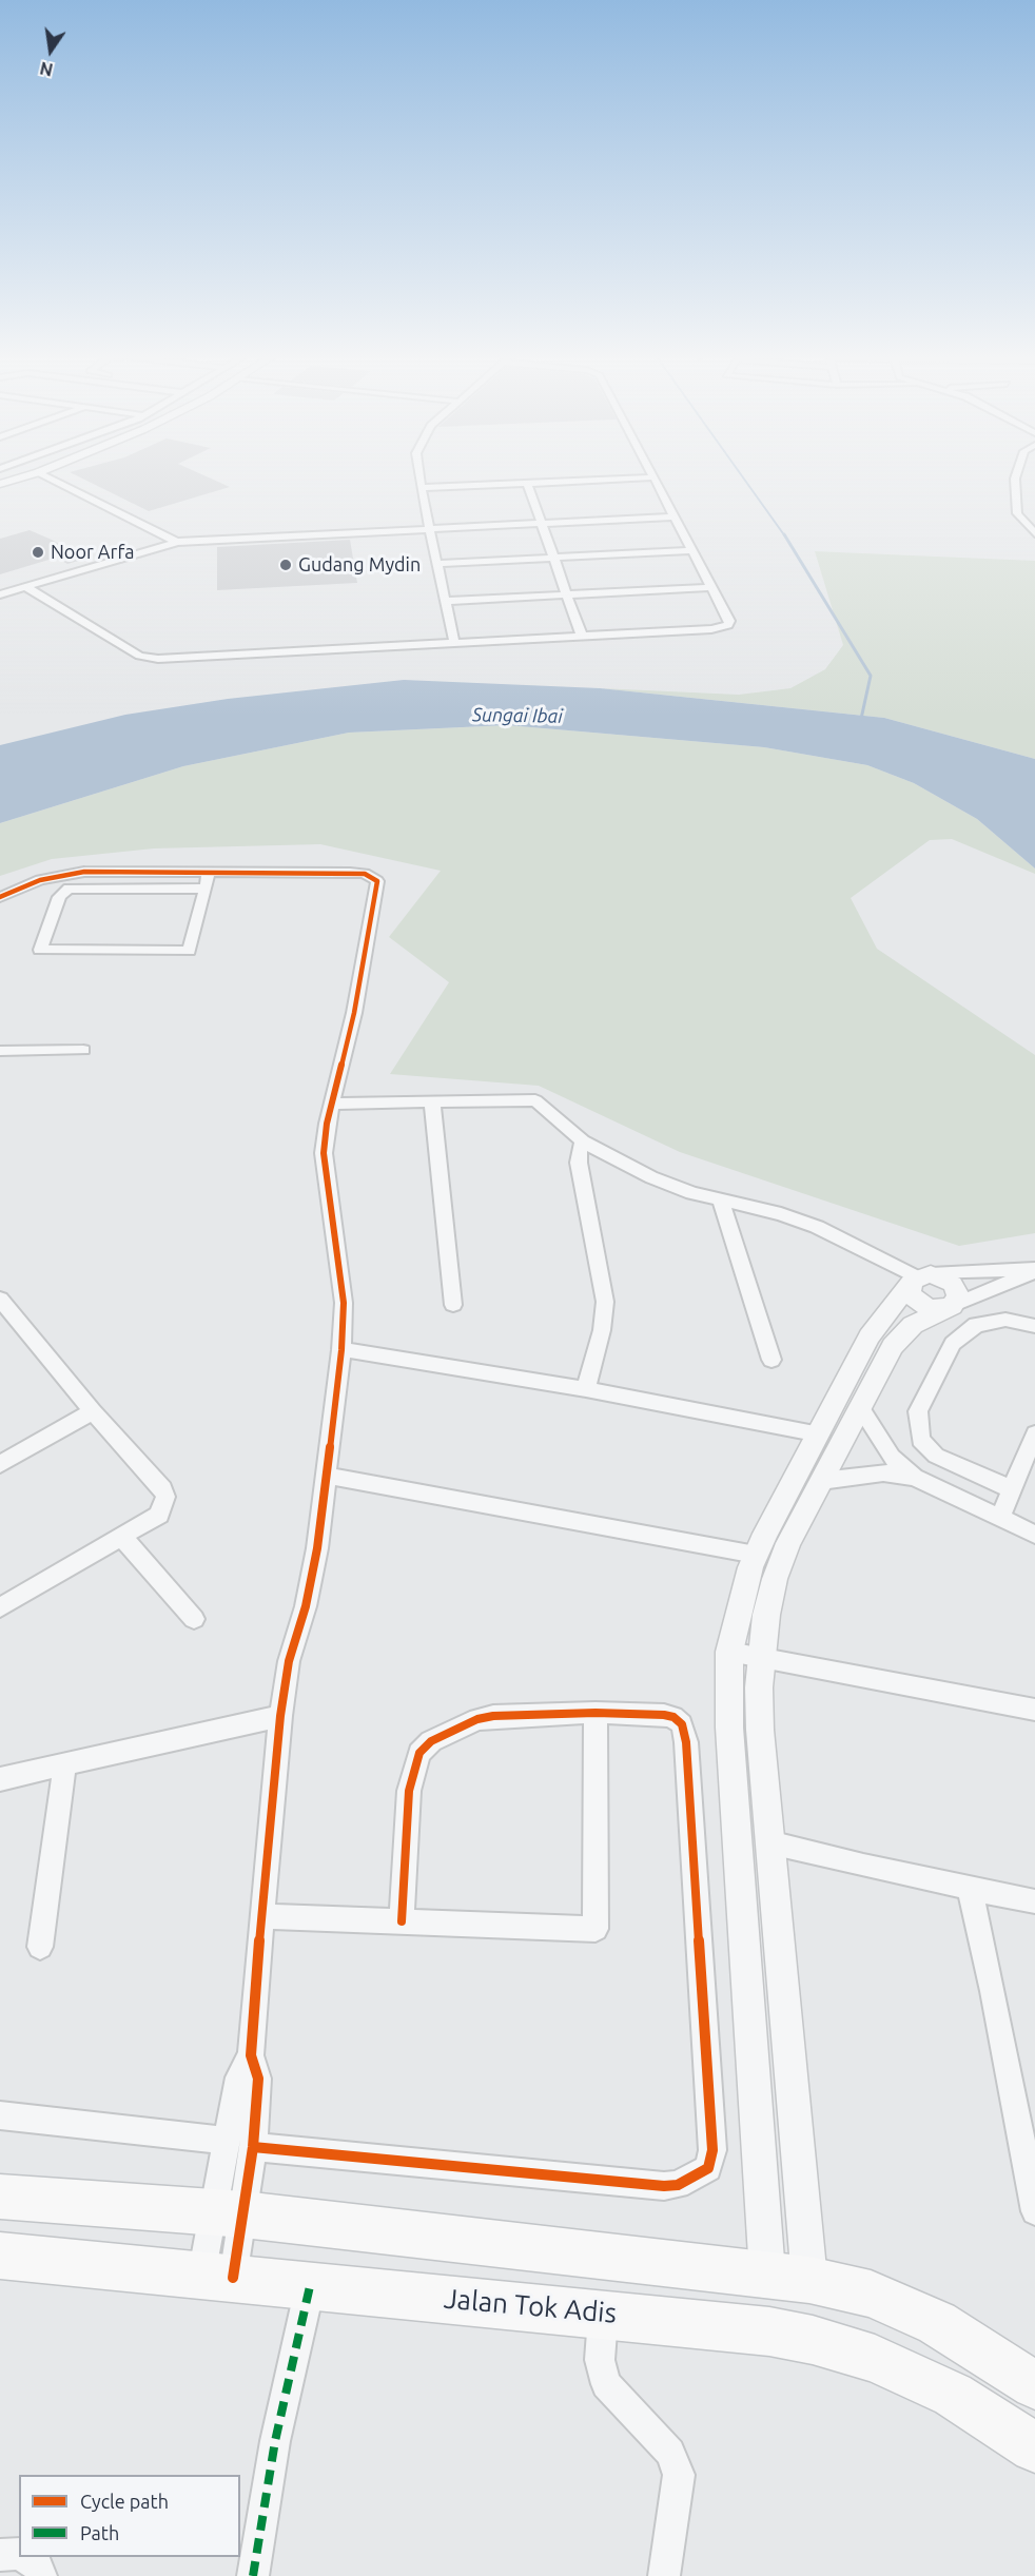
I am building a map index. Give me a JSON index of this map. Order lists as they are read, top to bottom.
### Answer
{
  "streets": {
    "main road": ["Jalan Tok Adis"]
  },
  "water": ["Sungai Ibai"],
  "places": ["Noor Arfa", "Gudang Mydin"],
  "legend": ["Cycle path", "Path"],
  "north": "bottom"
}
